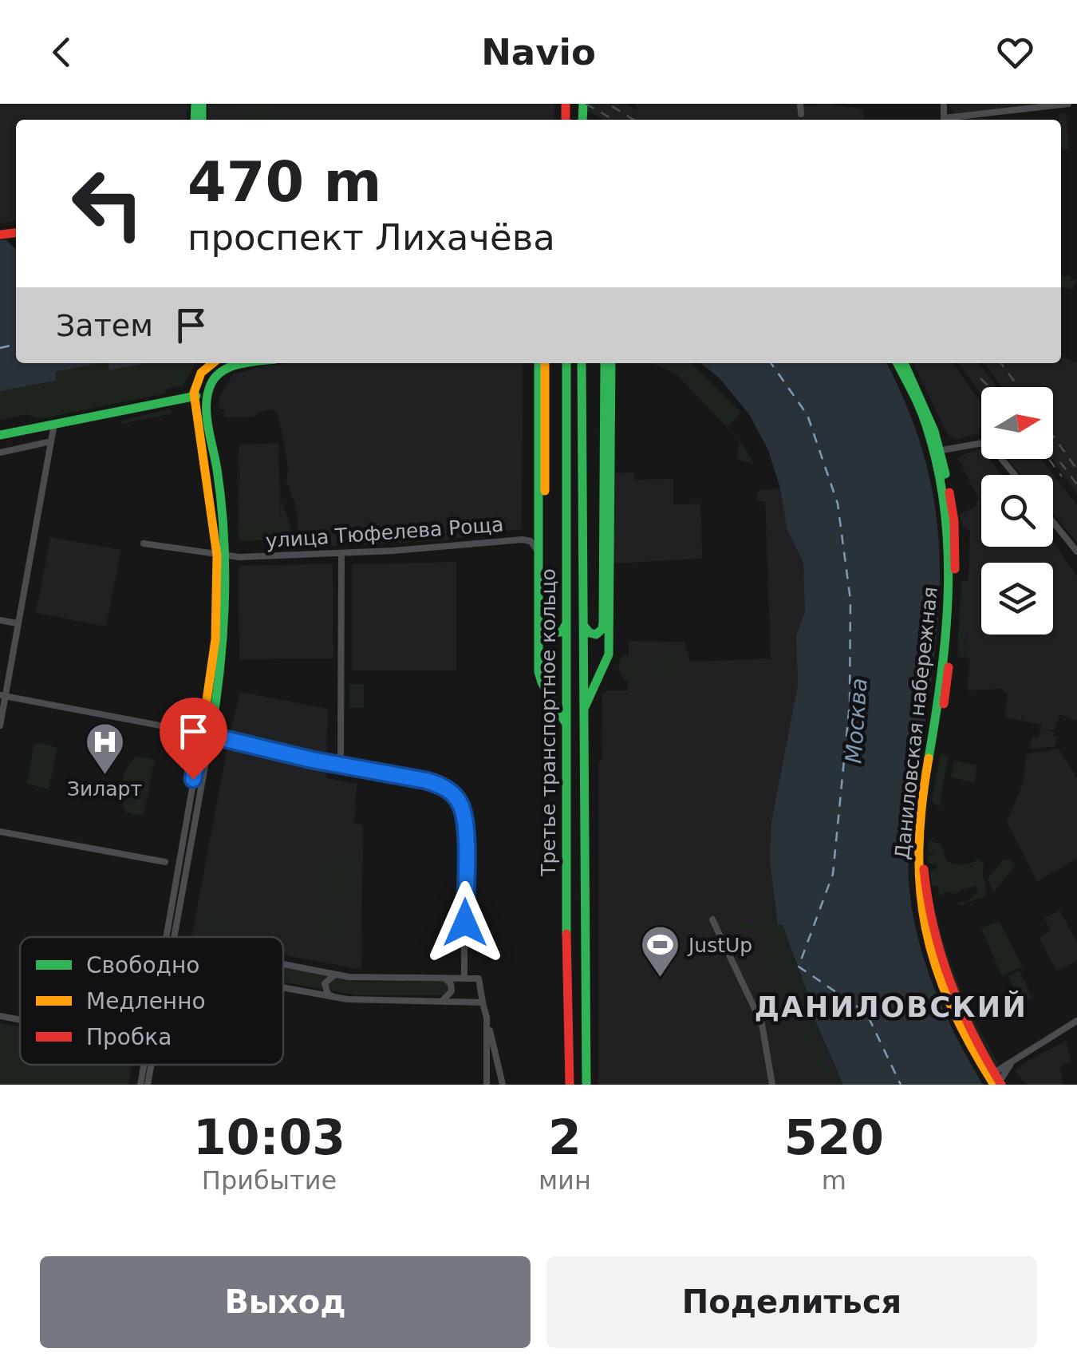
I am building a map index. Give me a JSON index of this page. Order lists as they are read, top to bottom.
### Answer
{
  "streets": {
    "main road": ["Третье транспортное кольцо", "Даниловская набережная"],
    "street": ["улица Тюфелева Роща"]
  },
  "districts": ["ДАНИЛОВСКИЙ"],
  "water": ["Москва"],
  "places": {
    "hospital": ["Зиларт"],
    "sports": ["JustUp"]
  },
  "legend": ["Свободно", "Медленно", "Пробка"],
  "north": "right",
  "page": {
    "header": "Navio",
    "turn": ["470 m", "проспект Лихачёва"],
    "then": "Затем",
    "eta": [
      "10:03",
      "Прибытие",
      "2",
      "мин",
      "520",
      "m"
    ],
    "buttons": ["Выход", "Поделиться"]
  }
}
